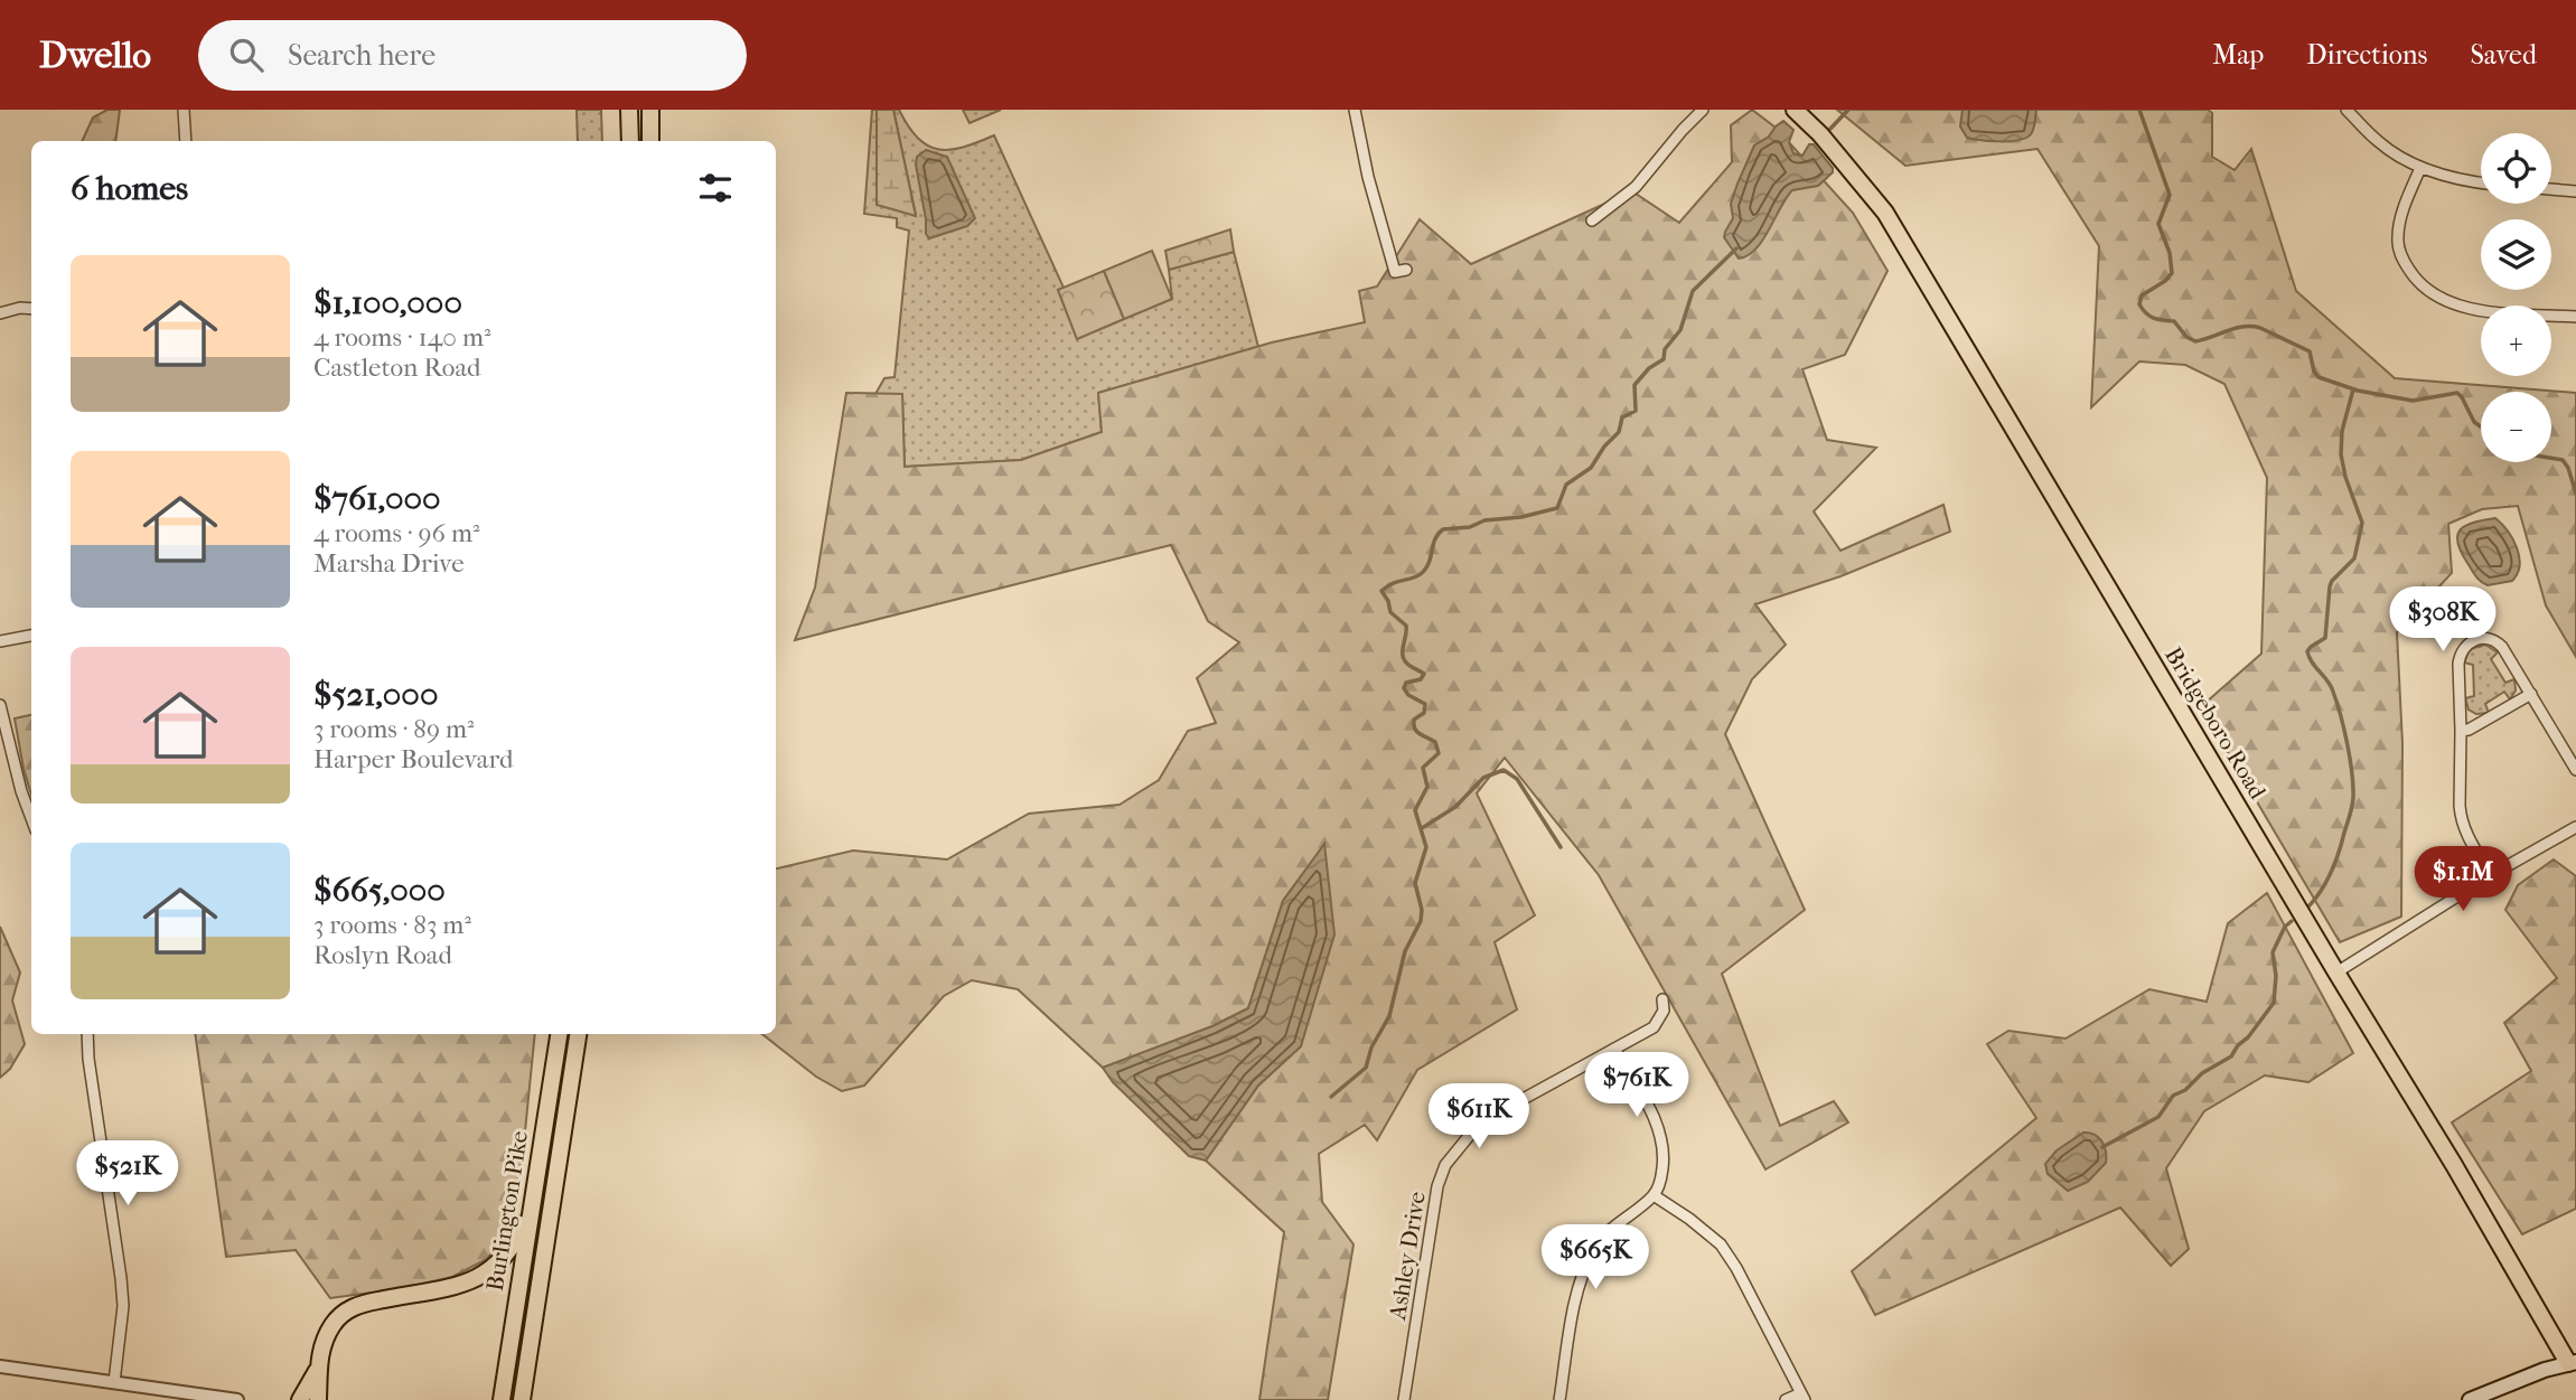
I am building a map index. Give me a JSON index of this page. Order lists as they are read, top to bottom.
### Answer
{
  "streets": {
    "main road": ["Bridgeboro Road", "Burlington Pike"],
    "street": ["Ashley Drive"]
  },
  "page": {
    "header": "Dwello",
    "search": "Search here",
    "nav": ["Map", "Directions", "Saved"],
    "map_buttons": ["+", "−"],
    "heading": "6 homes",
    "list": [
      {
        "name": "$1,100,000",
        "note": "4 rooms · 140 m² · Castleton Road"
      },
      {
        "name": "$761,000",
        "note": "4 rooms · 96 m² · Marsha Drive"
      },
      {
        "name": "$521,000",
        "note": "3 rooms · 89 m² · Harper Boulevard"
      },
      {
        "name": "$665,000",
        "note": "3 rooms · 83 m² · Roslyn Road"
      }
    ],
    "price": [
      "$308K",
      "$1.1M",
      "$761K",
      "$611K",
      "$521K",
      "$665K"
    ]
  }
}
